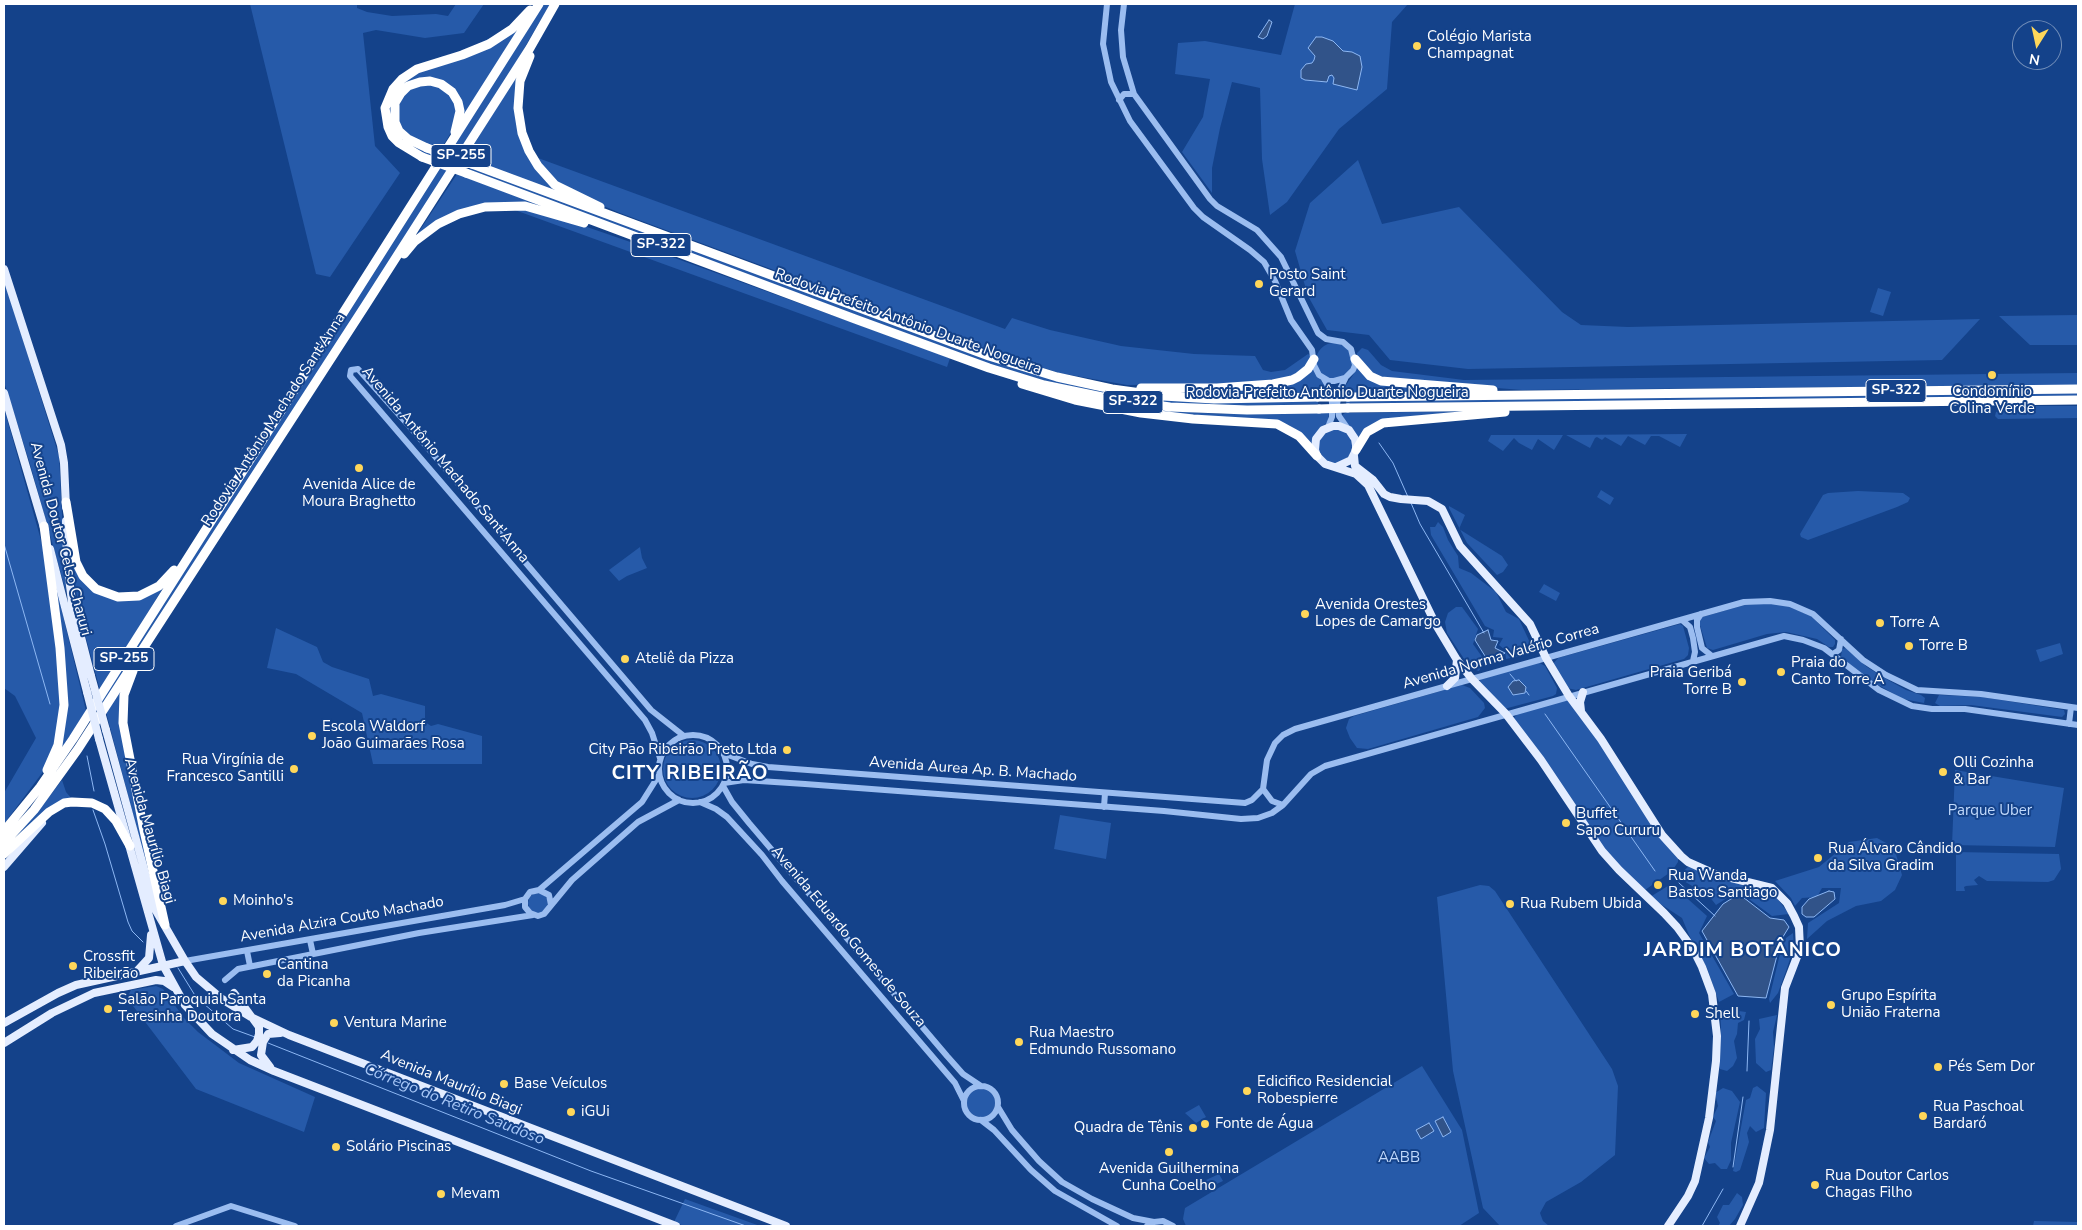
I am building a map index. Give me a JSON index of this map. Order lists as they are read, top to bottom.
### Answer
{
  "streets": {
    "highway": [
      "SP-255",
      "SP-322",
      "Rodovia Prefeito Antônio Duarte Nogueira",
      "Rodovia Antônio Machado Sant'Anna"
    ],
    "main road": ["Avenida Doutor Celso Charuri", "Avenida Maurílio Biagi", "Avenida Alzira Couto Machado"],
    "street": [
      "Avenida Antônio Machado Sant'Anna",
      "Avenida Norma Valério Correa",
      "Avenida Aurea Ap. B. Machado",
      "Avenida Eduardo Gomes de Souza"
    ]
  },
  "crossings": [
    ["Rodovia Prefeito Antônio Duarte Nogueira", "Rodovia Antônio Machado Sant'Anna"],
    ["Avenida Antônio Machado Sant'Anna", "Avenida Aurea Ap. B. Machado"],
    ["Avenida Antônio Machado Sant'Anna", "Avenida Eduardo Gomes de Souza"],
    ["Avenida Doutor Celso Charuri", "Avenida Maurílio Biagi"],
    ["Avenida Norma Valério Correa", "Avenida Aurea Ap. B. Machado"],
    ["Avenida Aurea Ap. B. Machado", "Avenida Eduardo Gomes de Souza"],
    ["Avenida Maurílio Biagi", "Avenida Alzira Couto Machado"]
  ],
  "districts": ["CITY RIBEIRÃO", "JARDIM BOTÂNICO"],
  "water": ["Córrego do Retiro Saudoso"],
  "parks": ["Parque Uber", "AABB"],
  "places": [
    "Colégio Marista Champagnat",
    "Posto Saint Gerard",
    "Condomínio Colina Verde",
    "Avenida Alice de Moura Braghetto",
    "Avenida Orestes Lopes de Camargo",
    "Torre A",
    "Torre B",
    "Ateliê da Pizza",
    "Praia do Canto Torre A",
    "Praia Geribá Torre B",
    "Escola Waldorf João Guimarães Rosa",
    "City Pão Ribeirão Preto Ltda",
    "Rua Virgínia de Francesco Santilli",
    "Olli Cozinha & Bar",
    "Buffet Sapo Cururu",
    "Rua Álvaro Cândido da Silva Gradim",
    "Rua Wanda Bastos Santiago",
    "Moinho's",
    "Rua Rubem Ubida",
    "Crossfit Ribeirão",
    "Cantina da Picanha",
    "Grupo Espírita União Fraterna",
    "Salão Paroquial Santa Teresinha Doutora",
    "Shell",
    "Ventura Marine",
    "Rua Maestro Edmundo Russomano",
    "Pés Sem Dor",
    "Base Veículos",
    "Edicifico Residencial Robespierre",
    "iGUi",
    "Rua Paschoal Bardaró",
    "Fonte de Água",
    "Quadra de Tênis",
    "Solário Piscinas",
    "Avenida Guilhermina Cunha Coelho",
    "Rua Doutor Carlos Chagas Filho",
    "Mevam"
  ],
  "north": "bottom"
}
